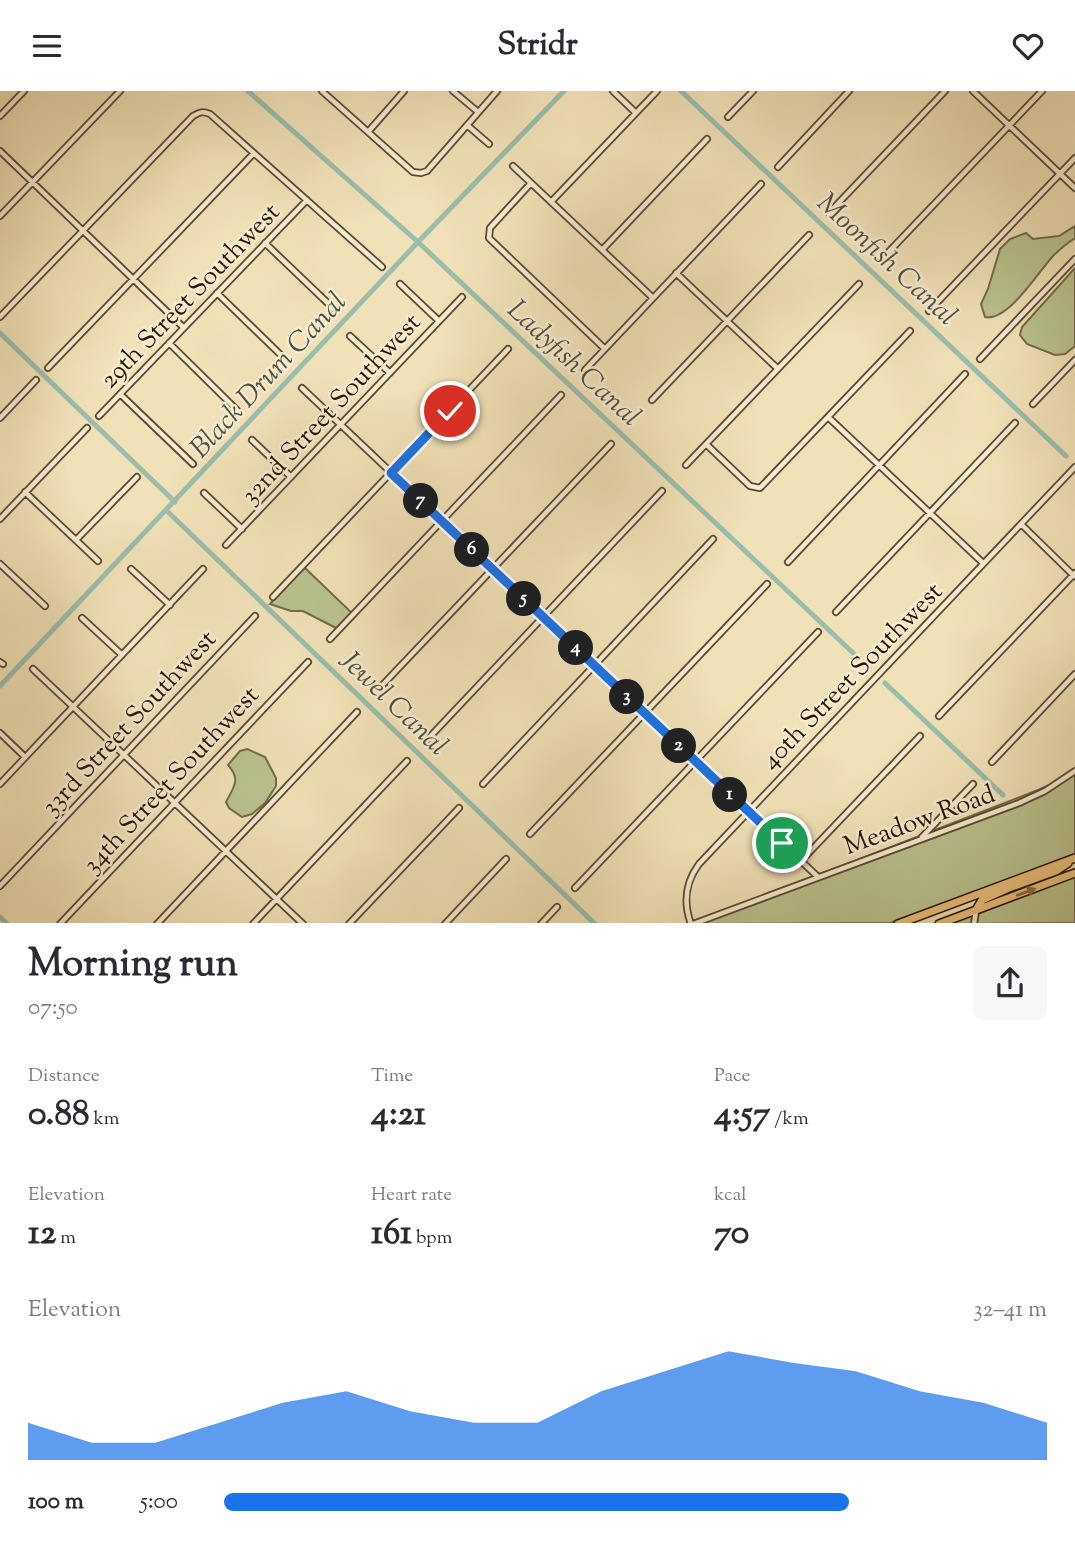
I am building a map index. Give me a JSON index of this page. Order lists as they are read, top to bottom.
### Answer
{
  "streets": {
    "street": [
      "29th Street Southwest",
      "32nd Street Southwest",
      "40th Street Southwest",
      "33rd Street Southwest",
      "34th Street Southwest",
      "Meadow Road"
    ]
  },
  "crossings": [
    ["40th Street Southwest", "Meadow Road"]
  ],
  "water": [
    "Moonfish Canal",
    "Ladyfish Canal",
    "Black Drum Canal",
    "Jewel Canal"
  ],
  "page": {
    "header": "Stridr",
    "pins": [
      "7",
      "6",
      "5",
      "4",
      "3",
      "2",
      "1"
    ],
    "heading": ["Morning run", "07:50"],
    "stats": [
      ["Distance", "0.88 km"],
      ["Time", "4:21"],
      ["Pace", "4:57 /km"],
      ["Elevation", "12 m"],
      ["Heart rate", "161 bpm"],
      ["kcal", "70"]
    ],
    "chart": ["Elevation", "32–41 m"],
    "list": [
      {
        "name": "100 m",
        "note": "5:00"
      }
    ]
  }
}
